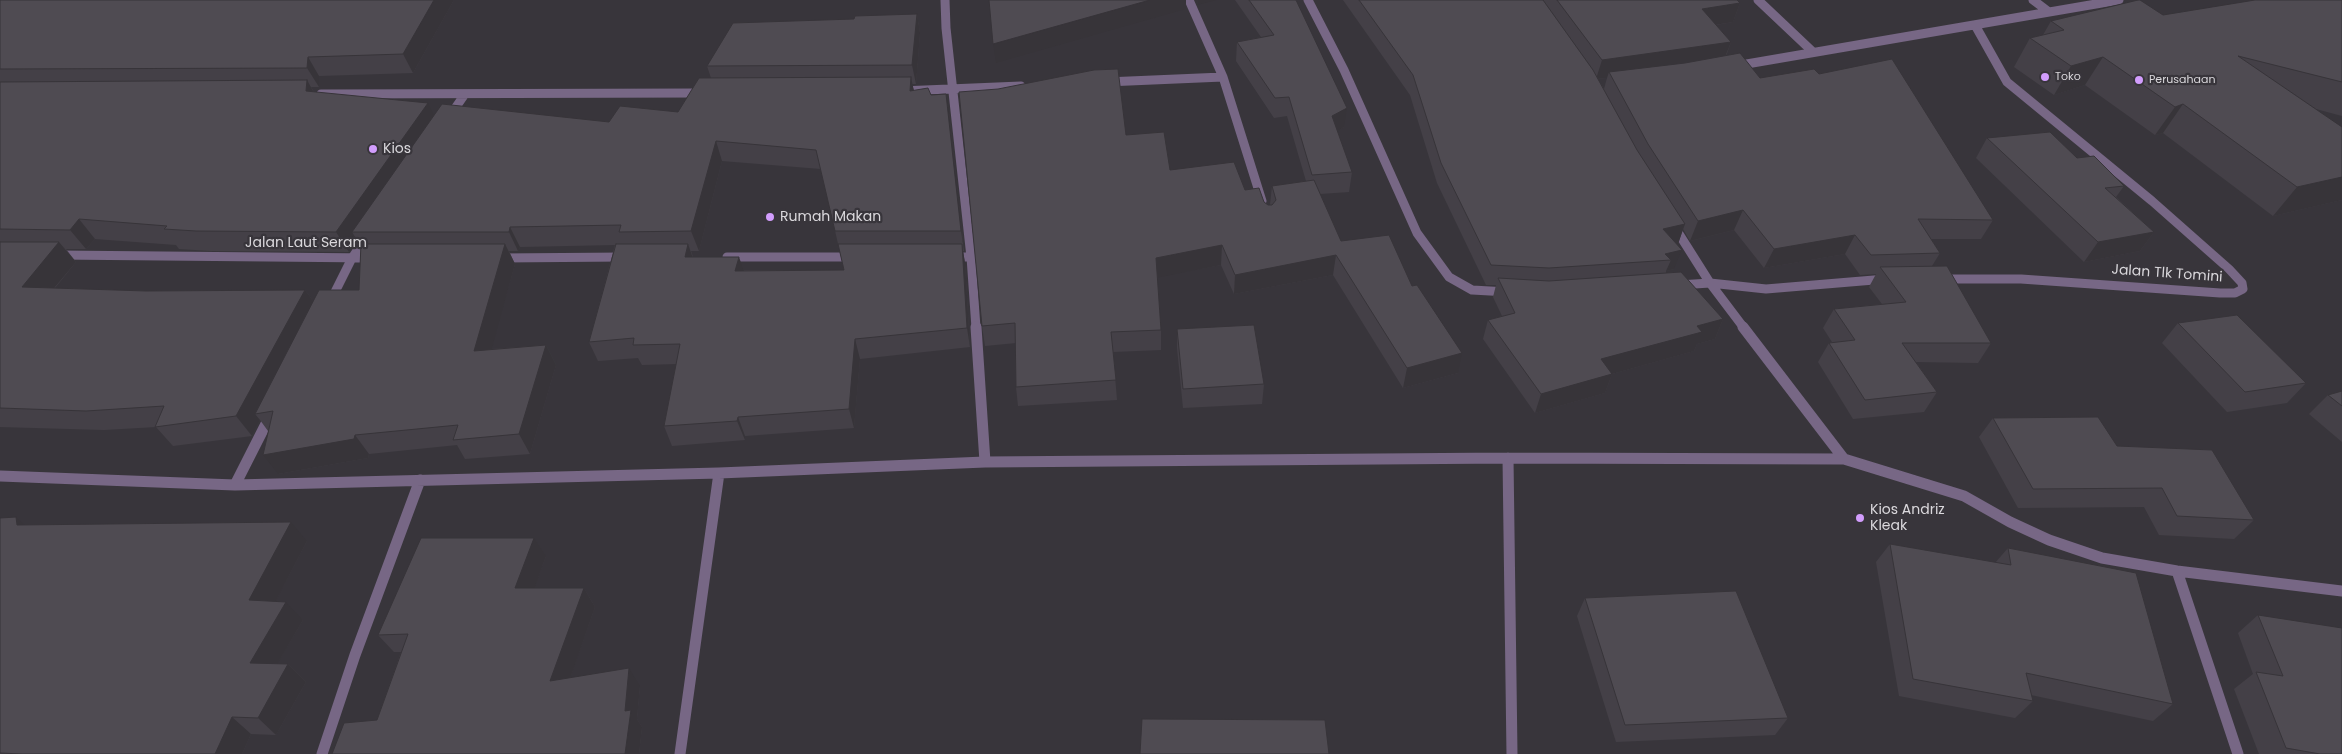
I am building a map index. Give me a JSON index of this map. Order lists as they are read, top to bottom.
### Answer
{
  "streets": {
    "street": ["Jalan Laut Seram", "Jalan Tlk Tomini"]
  },
  "places": [
    "Toko",
    "Perusahaan",
    "Kios",
    "Rumah Makan",
    "Kios Andriz Kleak"
  ]
}
